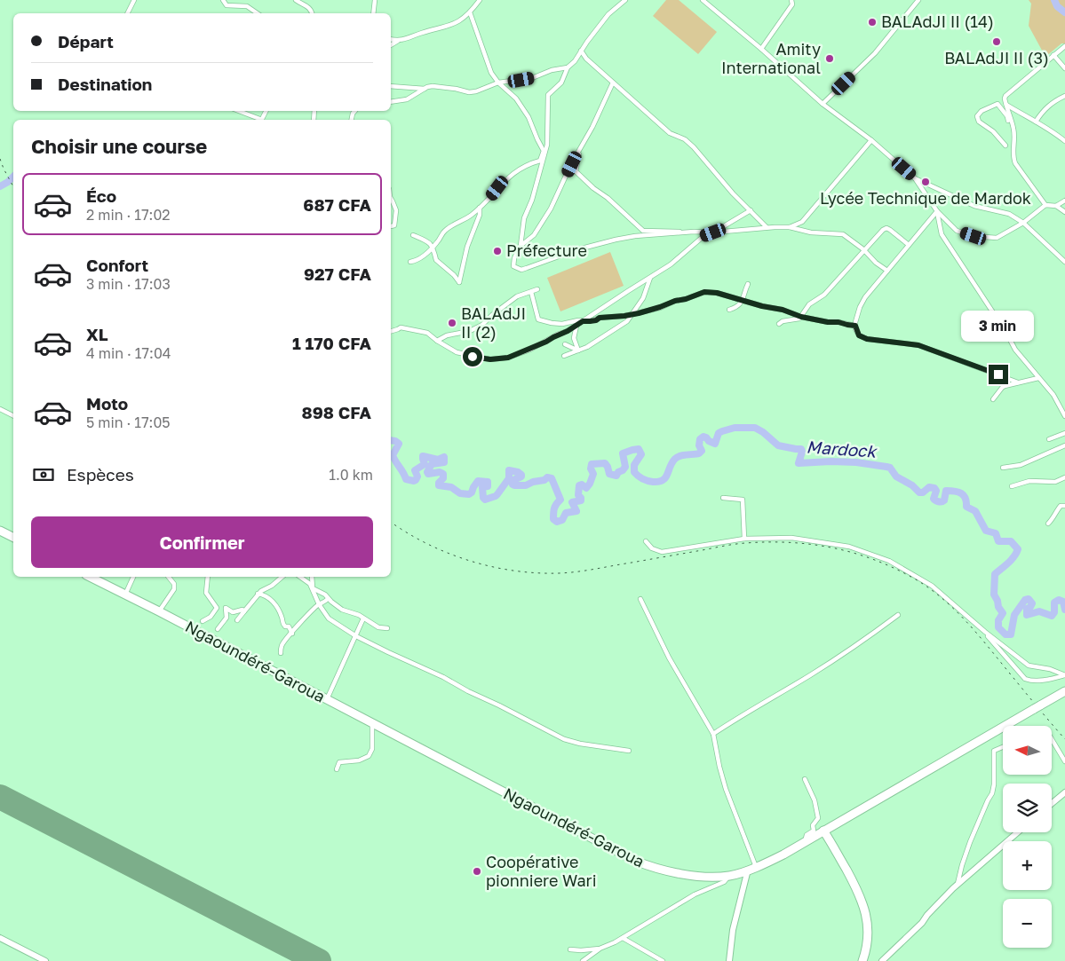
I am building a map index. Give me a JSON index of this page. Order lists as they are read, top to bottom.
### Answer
{
  "streets": {
    "highway": ["Ngaoundéré-Garoua"]
  },
  "water": ["Mardock"],
  "places": [
    "BALAdJI II (14)",
    "BALAdJI II (3)",
    "Amity International",
    "Lycée Technique de Mardok",
    "Préfecture",
    "BALAdJI II (2)",
    "Coopérative pionniere Wari"
  ],
  "north": "left",
  "page": {
    "banner": ["Départ", "Destination"],
    "heading": "Choisir une course",
    "list": [
      {
        "name": "Éco",
        "note": "2 min · 17:02",
        "value": "687 CFA"
      },
      {
        "name": "Confort",
        "note": "3 min · 17:03",
        "value": "927 CFA"
      },
      {
        "name": "XL",
        "note": "4 min · 17:04",
        "value": "1 170 CFA"
      },
      {
        "name": "Moto",
        "note": "5 min · 17:05",
        "value": "898 CFA"
      }
    ],
    "bubble": "3 min",
    "pay": ["Espèces", "1.0 km"],
    "buttons": "Confirmer",
    "map_buttons": ["+", "−"]
  }
}
